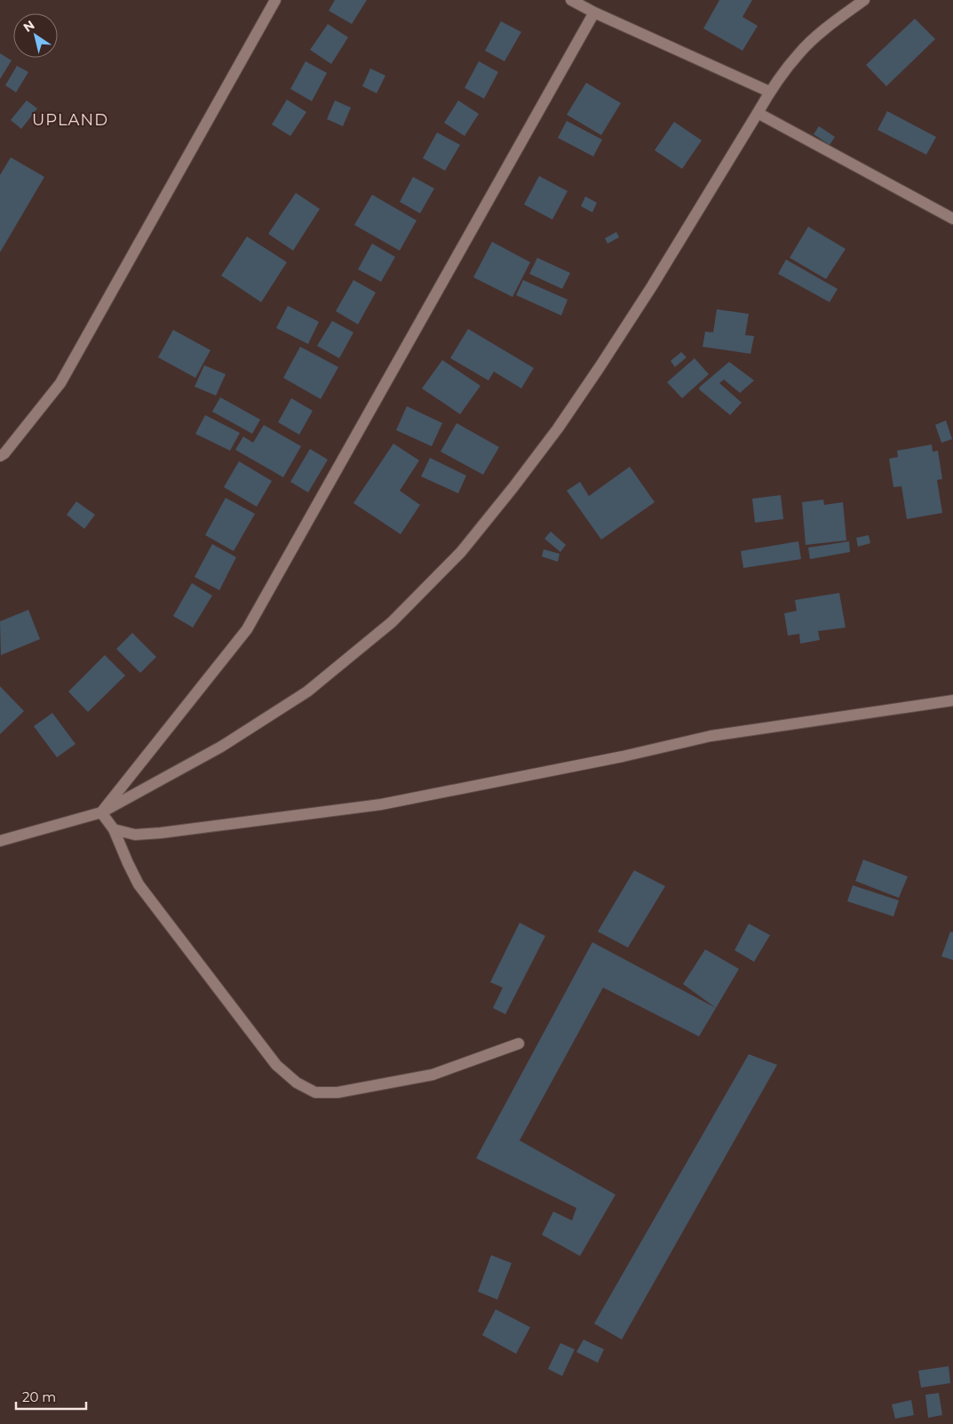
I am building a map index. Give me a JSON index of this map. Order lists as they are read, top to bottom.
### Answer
{
  "districts": ["UPLAND"],
  "scale_bar": "20 m",
  "north": "top left"
}
